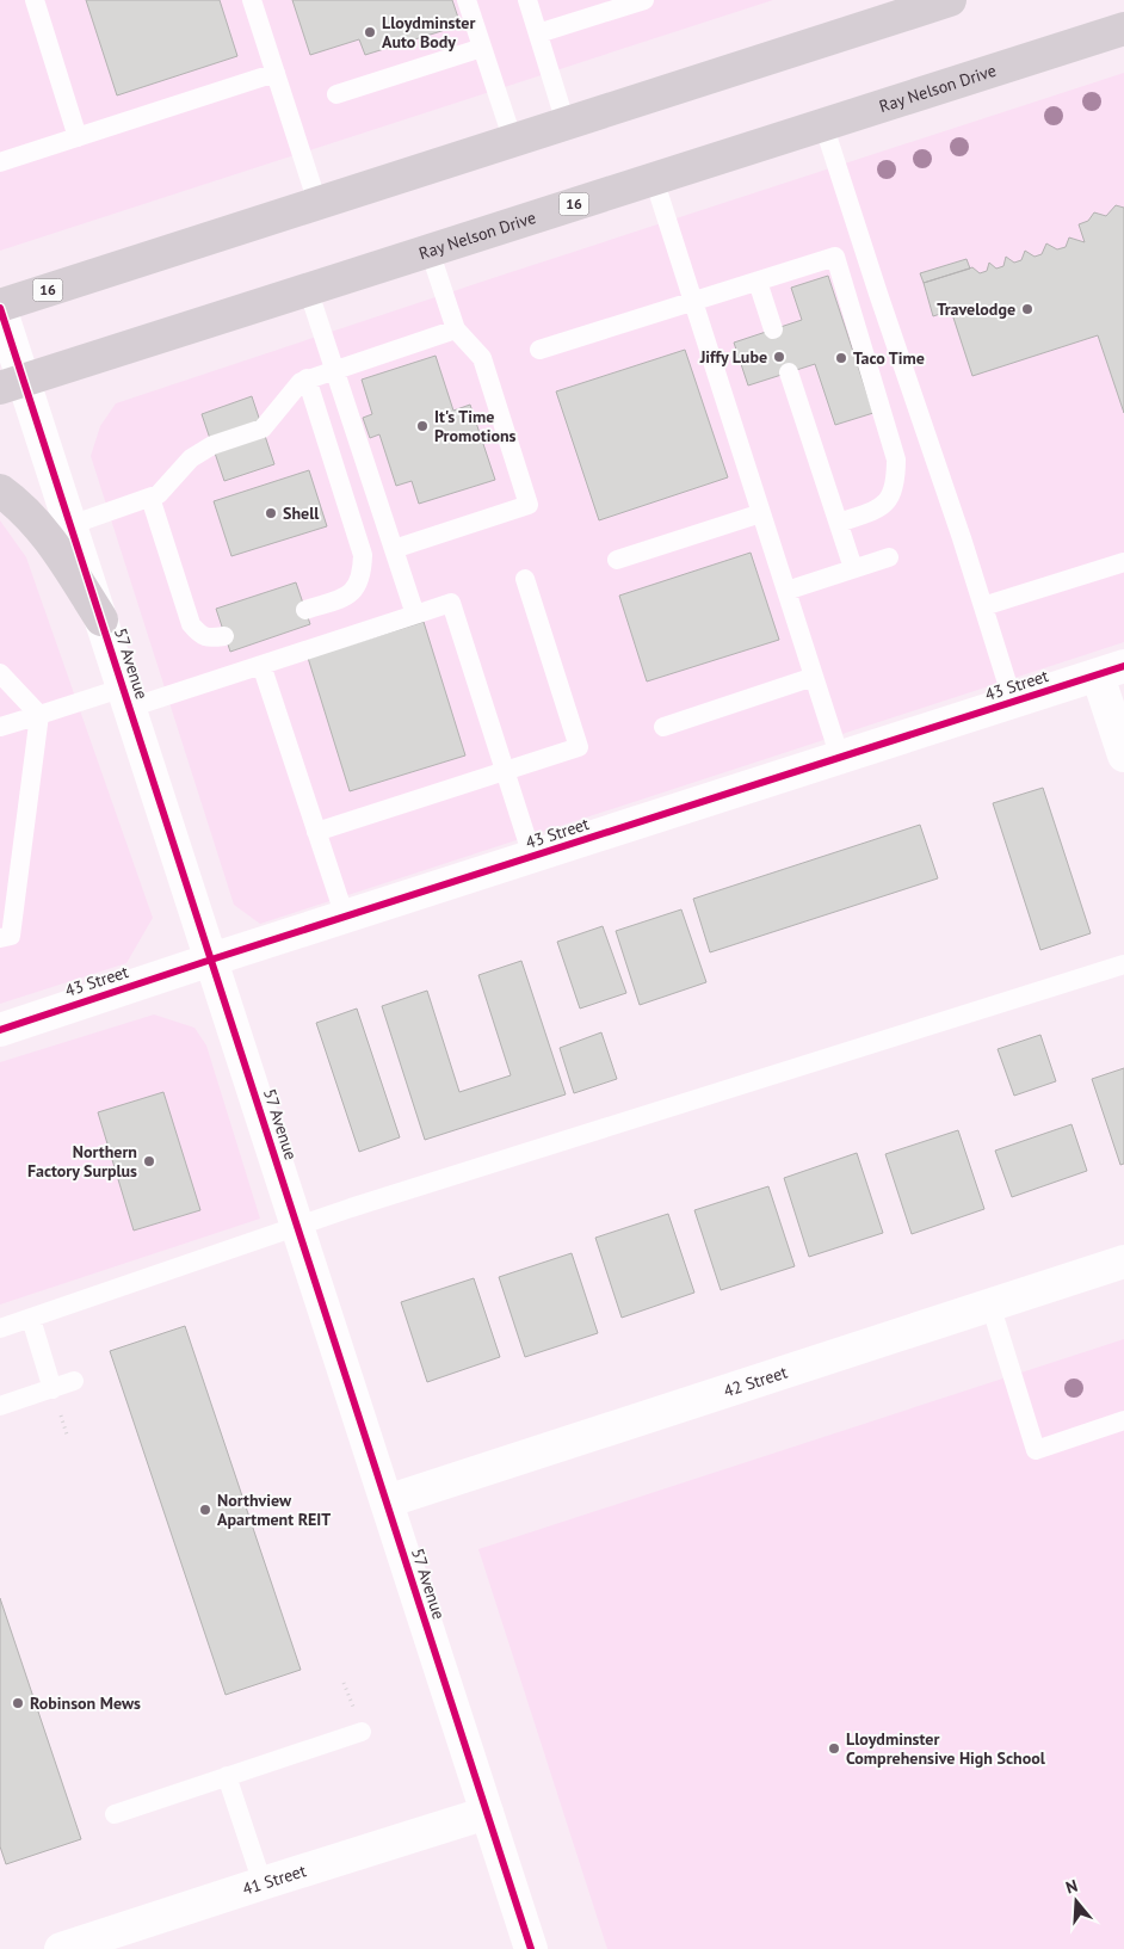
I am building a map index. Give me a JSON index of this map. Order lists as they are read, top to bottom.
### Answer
{
  "streets": {
    "highway": ["Ray Nelson Drive", "16"],
    "street": [
      "57 Avenue",
      "43 Street",
      "42 Street",
      "41 Street"
    ]
  },
  "crossings": [
    ["Ray Nelson Drive", "57 Avenue"],
    ["16", "57 Avenue"],
    ["57 Avenue", "43 Street"],
    ["57 Avenue", "42 Street"],
    ["57 Avenue", "41 Street"]
  ],
  "places": [
    "Lloydminster Auto Body",
    "Travelodge",
    "Jiffy Lube",
    "Taco Time",
    "It's Time Promotions",
    "Shell",
    "Northern Factory Surplus",
    "Northview Apartment REIT",
    "Robinson Mews",
    "Lloydminster Comprehensive High School"
  ],
  "north": "top"
}
